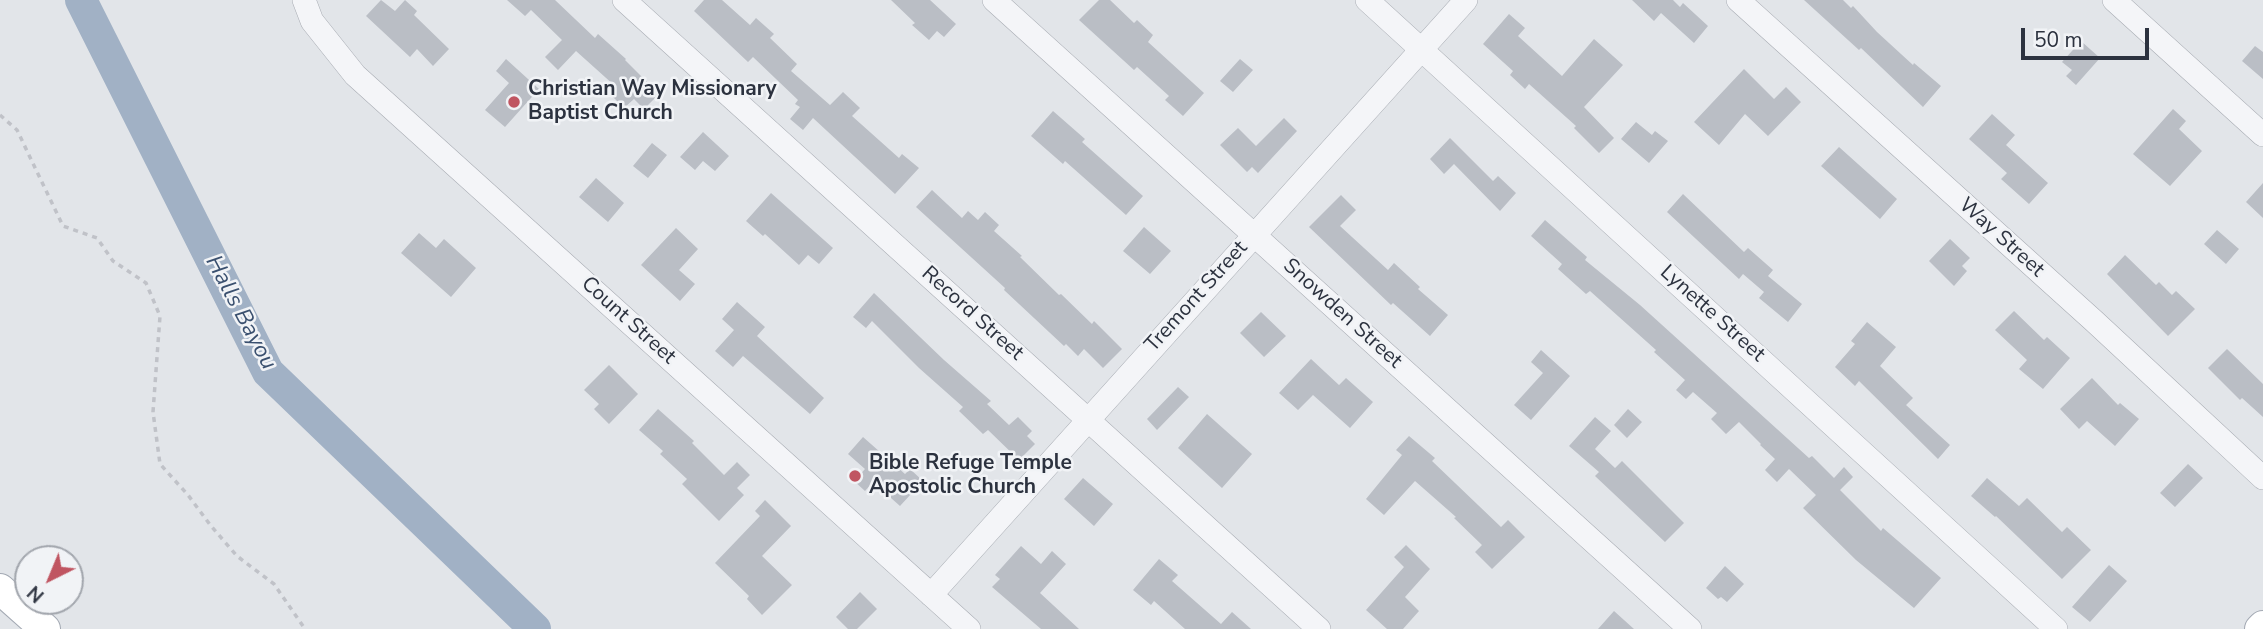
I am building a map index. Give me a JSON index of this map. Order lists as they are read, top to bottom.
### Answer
{
  "streets": {
    "street": [
      "Way Street",
      "Tremont Street",
      "Record Street",
      "Snowden Street",
      "Lynette Street",
      "Count Street"
    ]
  },
  "crossings": [
    ["Tremont Street", "Record Street"],
    ["Tremont Street", "Snowden Street"],
    ["Tremont Street", "Lynette Street"],
    ["Tremont Street", "Count Street"]
  ],
  "water": ["Halls Bayou"],
  "places": ["Christian Way Missionary Baptist Church", "Bible Refuge Temple Apostolic Church"],
  "scale_bar": "50 m",
  "north": "bottom left"
}
